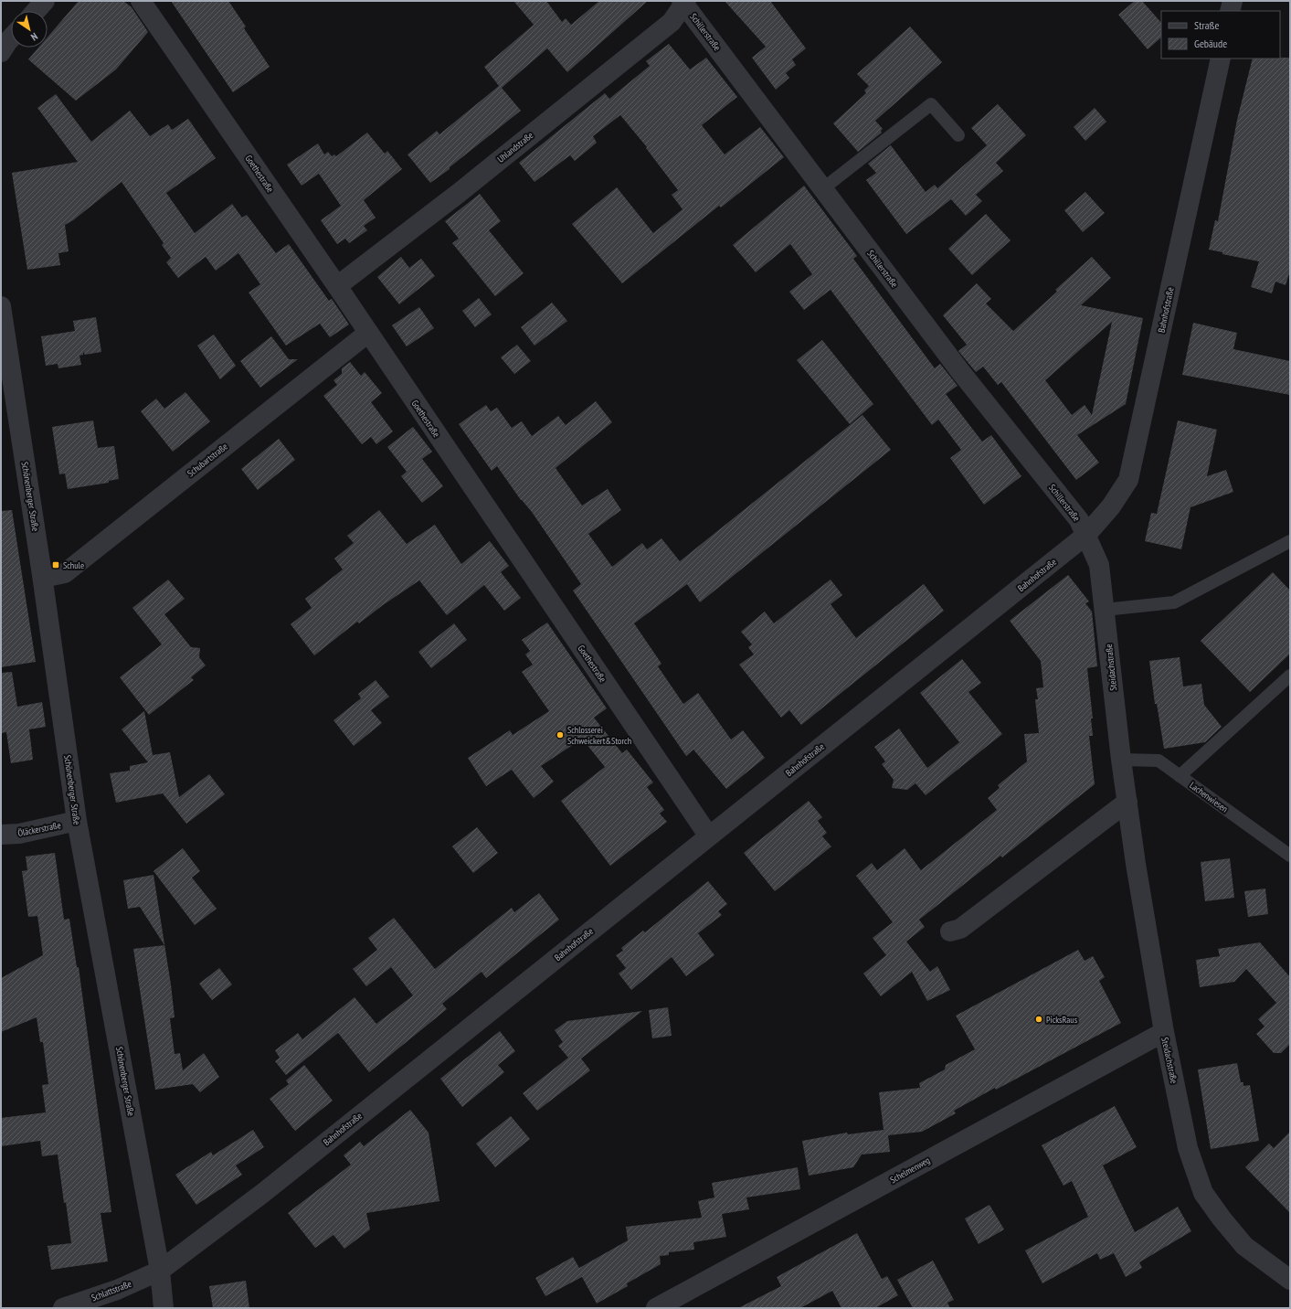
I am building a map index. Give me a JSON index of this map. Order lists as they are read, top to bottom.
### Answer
{
  "streets": {
    "street": [
      "Schillerstraße",
      "Uhlandstraße",
      "Goethestraße",
      "Bahnhofstraße",
      "Schubartstraße",
      "Schönenberger Straße",
      "Steidachstraße",
      "Öläckerstraße",
      "Schelmenweg",
      "Schlattstraße"
    ],
    "lane": ["Lachenwiesen"]
  },
  "crossings": [
    ["Schillerstraße", "Uhlandstraße"],
    ["Schillerstraße", "Bahnhofstraße"],
    ["Schillerstraße", "Steidachstraße"],
    ["Uhlandstraße", "Goethestraße"],
    ["Goethestraße", "Bahnhofstraße"],
    ["Goethestraße", "Schubartstraße"],
    ["Bahnhofstraße", "Schönenberger Straße"],
    ["Bahnhofstraße", "Steidachstraße"],
    ["Bahnhofstraße", "Schlattstraße"],
    ["Schubartstraße", "Schönenberger Straße"],
    ["Schönenberger Straße", "Öläckerstraße"],
    ["Schönenberger Straße", "Schlattstraße"],
    ["Steidachstraße", "Lachenwiesen"],
    ["Steidachstraße", "Schelmenweg"]
  ],
  "places": {
    "transit": ["Schule"],
    "other": ["Schlosserei Schweickert&Storch", "PicksRaus"]
  },
  "legend": ["Straße", "Gebäude"],
  "north": "bottom right"
}
